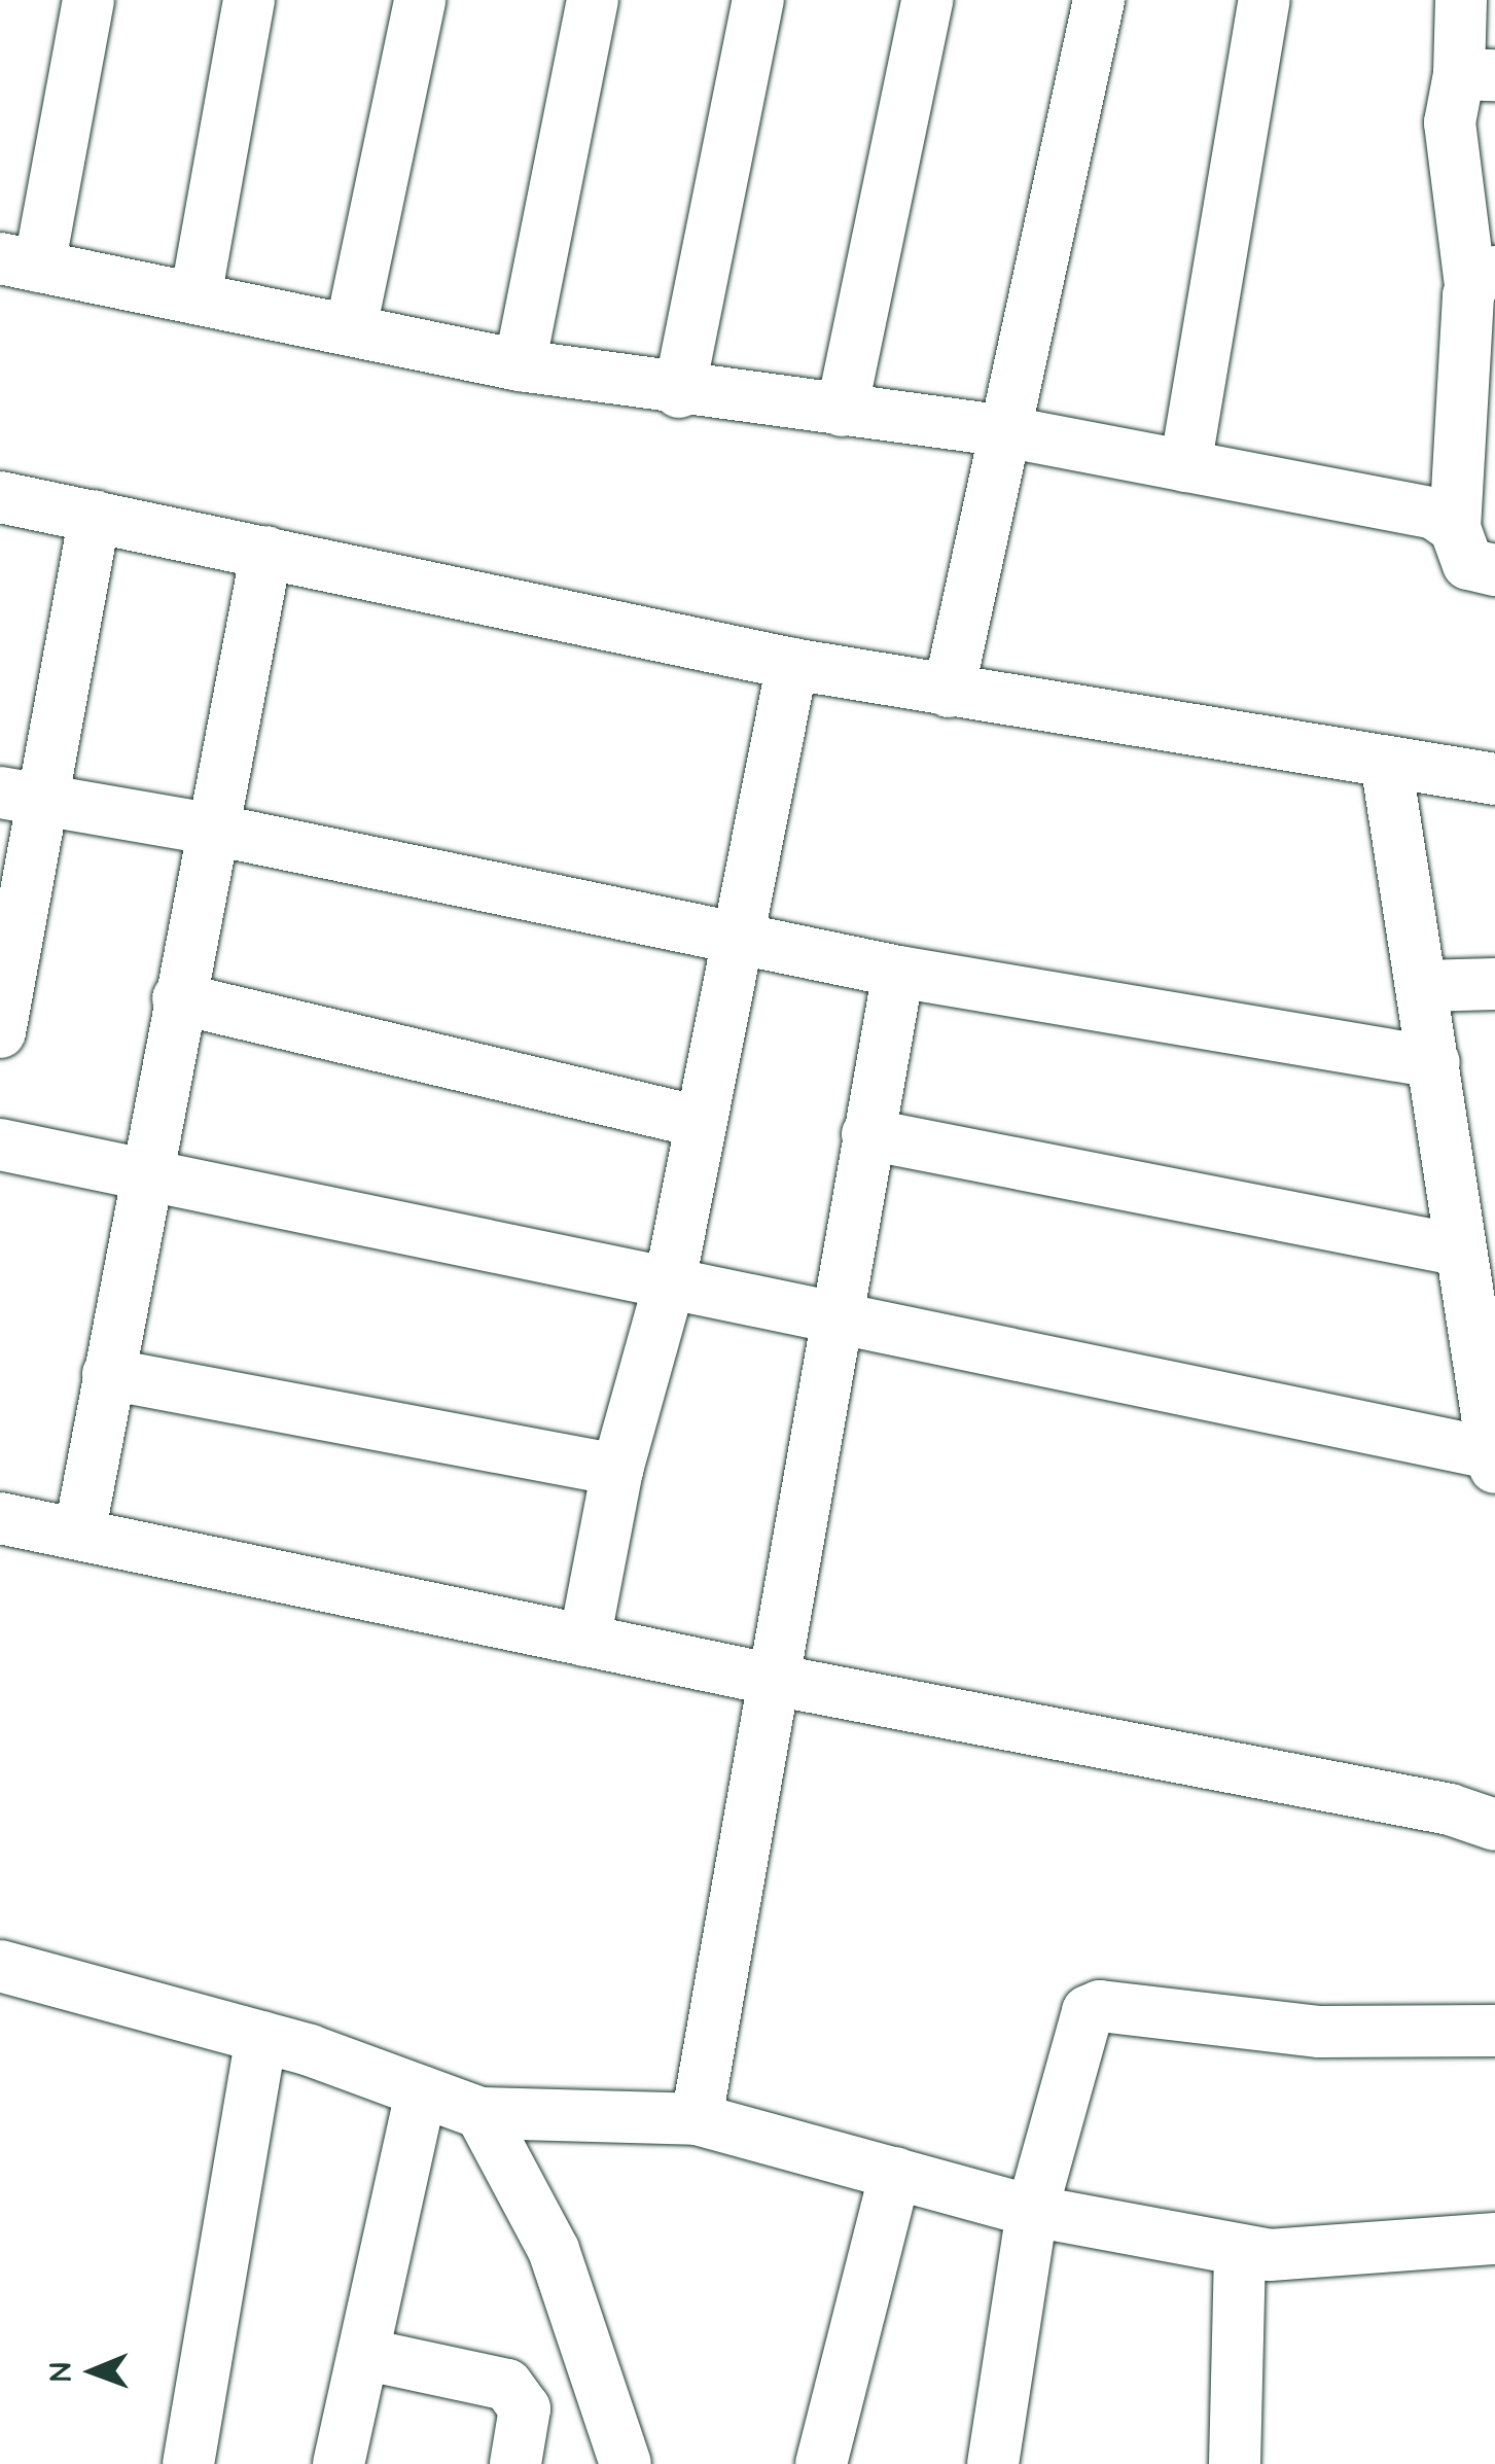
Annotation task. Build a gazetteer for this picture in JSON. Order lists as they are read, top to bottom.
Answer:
{
  "north": "left"
}
